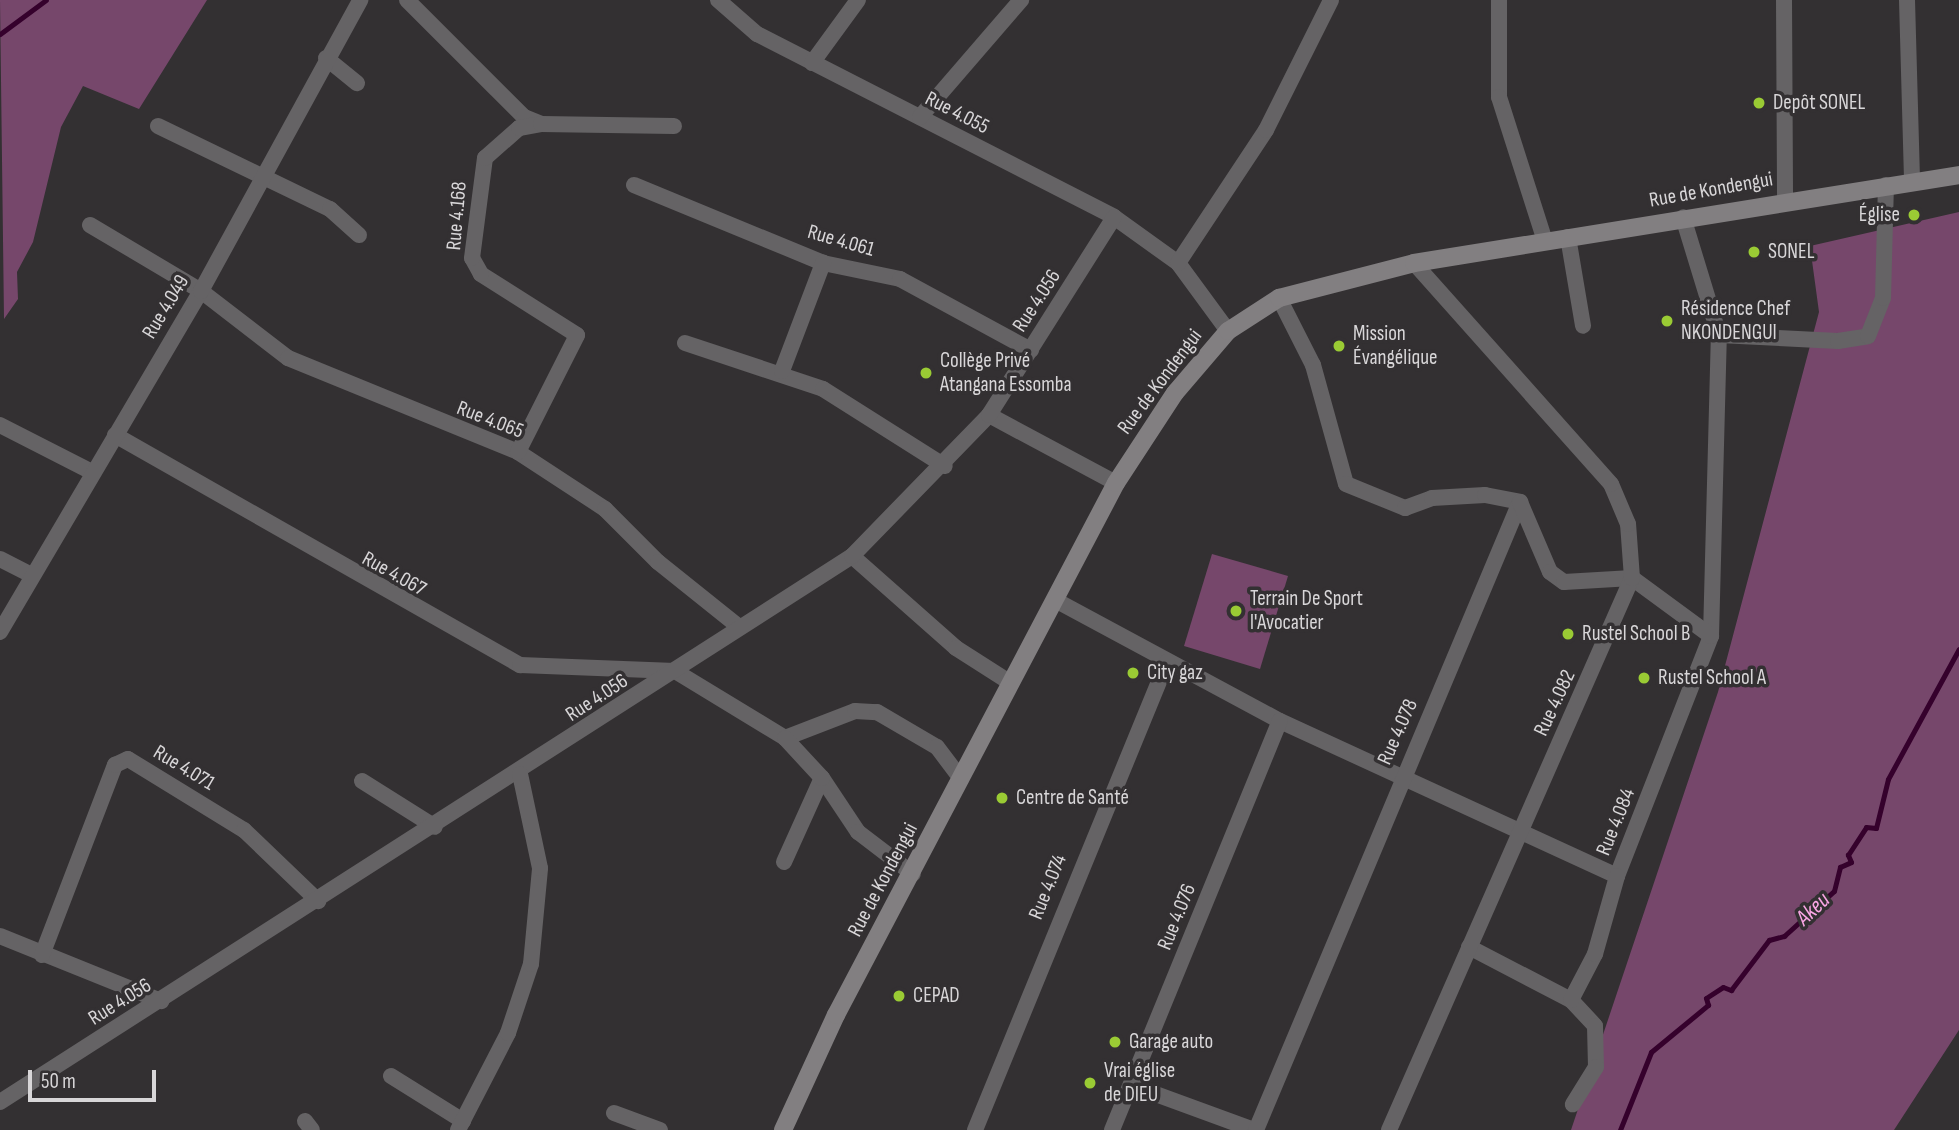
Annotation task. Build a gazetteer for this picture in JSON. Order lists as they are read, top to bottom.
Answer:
{
  "streets": {
    "main road": ["Rue de Kondengui"],
    "street": [
      "Rue 4.055",
      "Rue 4.168",
      "Rue 4.061",
      "Rue 4.056",
      "Rue 4.049",
      "Rue 4.065",
      "Rue 4.067",
      "Rue 4.082",
      "Rue 4.078",
      "Rue 4.071",
      "Rue 4.084",
      "Rue 4.074",
      "Rue 4.076"
    ]
  },
  "crossings": [
    ["Rue 4.055", "Rue de Kondengui"],
    ["Rue 4.055", "Rue 4.056"],
    ["Rue de Kondengui", "Rue 4.082"],
    ["Rue de Kondengui", "Rue 4.084"],
    ["Rue 4.168", "Rue 4.065"],
    ["Rue 4.061", "Rue 4.056"],
    ["Rue 4.056", "Rue 4.065"],
    ["Rue 4.056", "Rue 4.067"],
    ["Rue 4.056", "Rue 4.071"],
    ["Rue 4.049", "Rue 4.065"],
    ["Rue 4.049", "Rue 4.067"],
    ["Rue 4.082", "Rue 4.084"],
    ["Rue 4.078", "Rue 4.084"],
    ["Rue 4.084", "Rue 4.074"],
    ["Rue 4.084", "Rue 4.076"]
  ],
  "water": ["Akeu"],
  "places": [
    "Depôt SONEL",
    "Église",
    "SONEL",
    "Résidence Chef NKONDENGUI",
    "Mission Évangélique",
    "Collège Privé Atangana Essomba",
    "Terrain De Sport l'Avocatier",
    "Rustel School B",
    "City gaz",
    "Rustel School A",
    "Centre de Santé",
    "CEPAD",
    "Garage auto",
    "Vrai église de DIEU"
  ],
  "scale_bar": "50 m"
}
